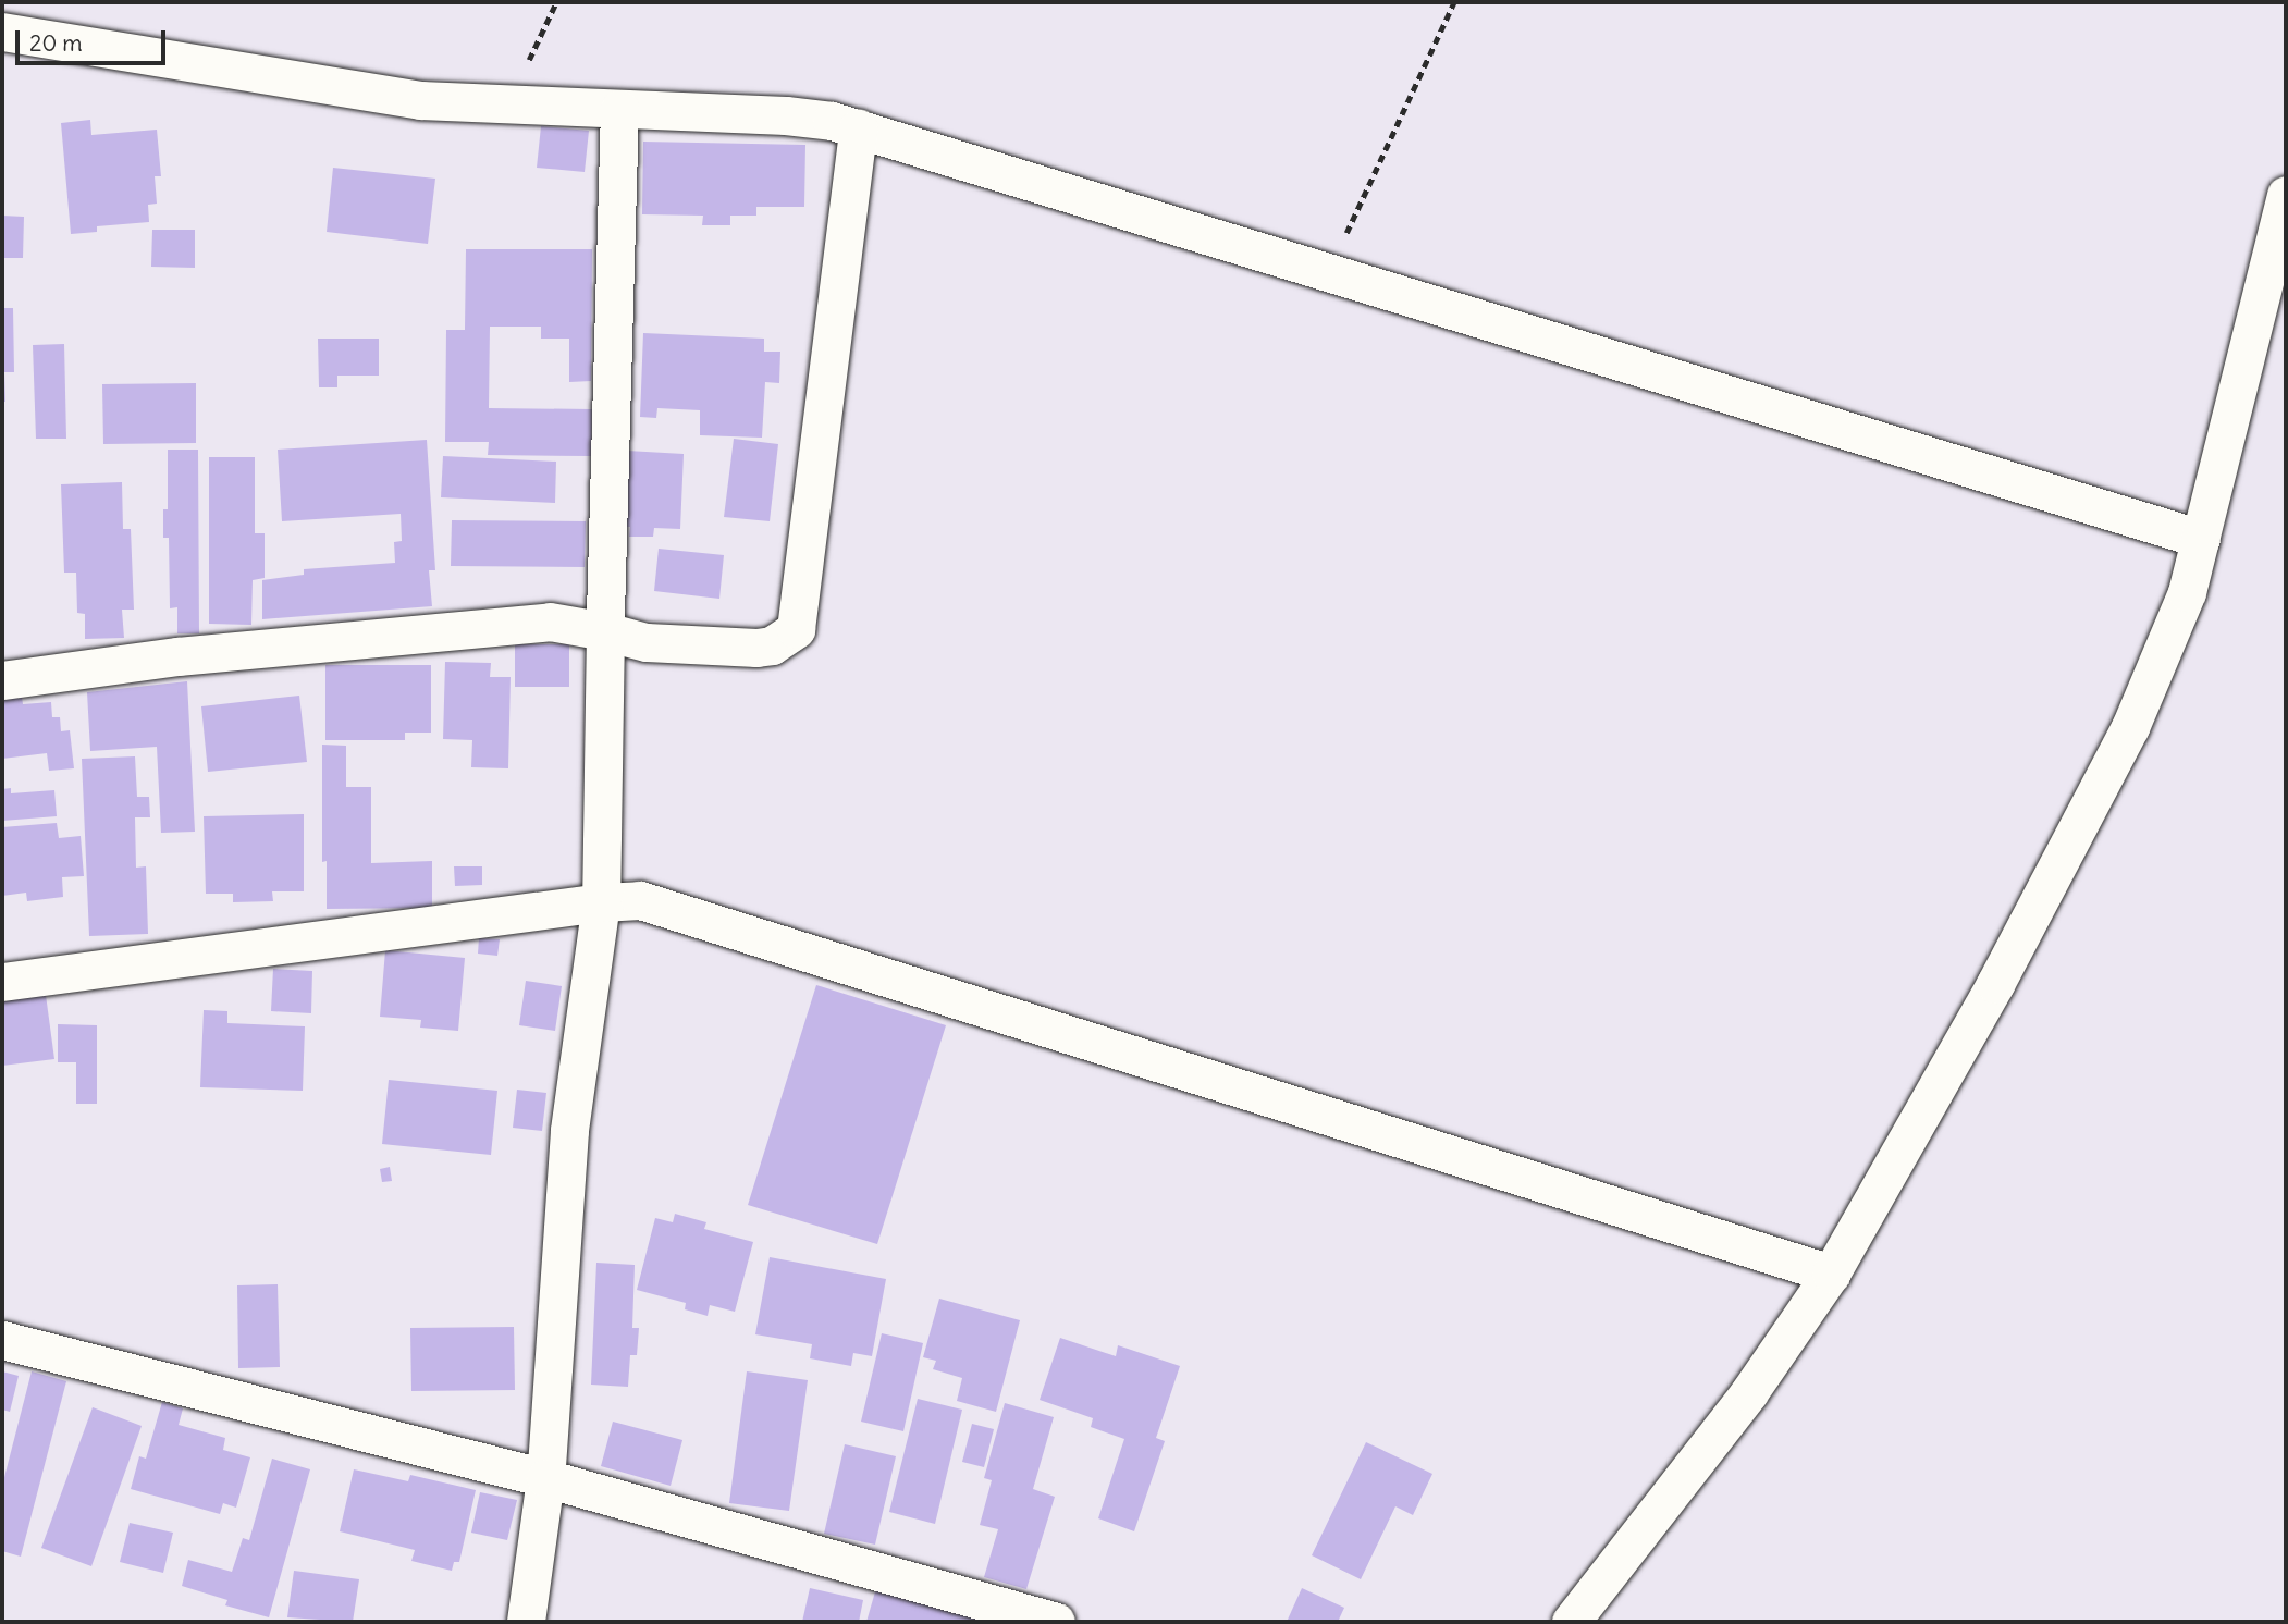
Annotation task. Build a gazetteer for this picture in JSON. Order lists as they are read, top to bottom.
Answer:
{
  "scale_bar": "20 m"
}
